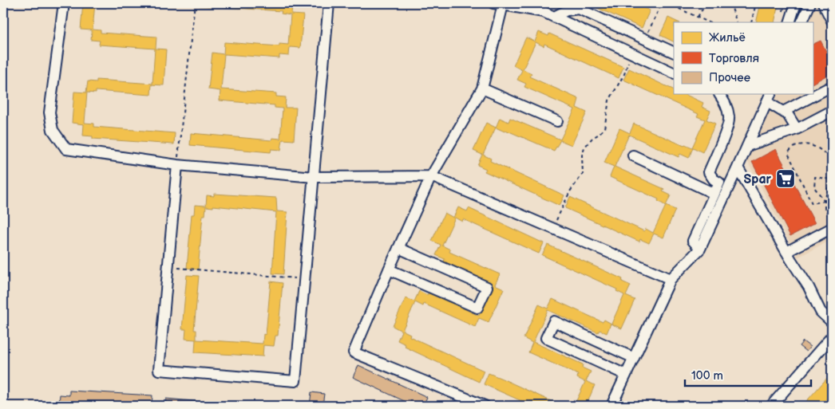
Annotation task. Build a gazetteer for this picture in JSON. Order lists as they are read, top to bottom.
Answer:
{
  "places": {
    "supermarket": ["Spar"]
  },
  "legend": ["Жильё", "Торговля", "Прочее"],
  "scale_bar": "100 m"
}
